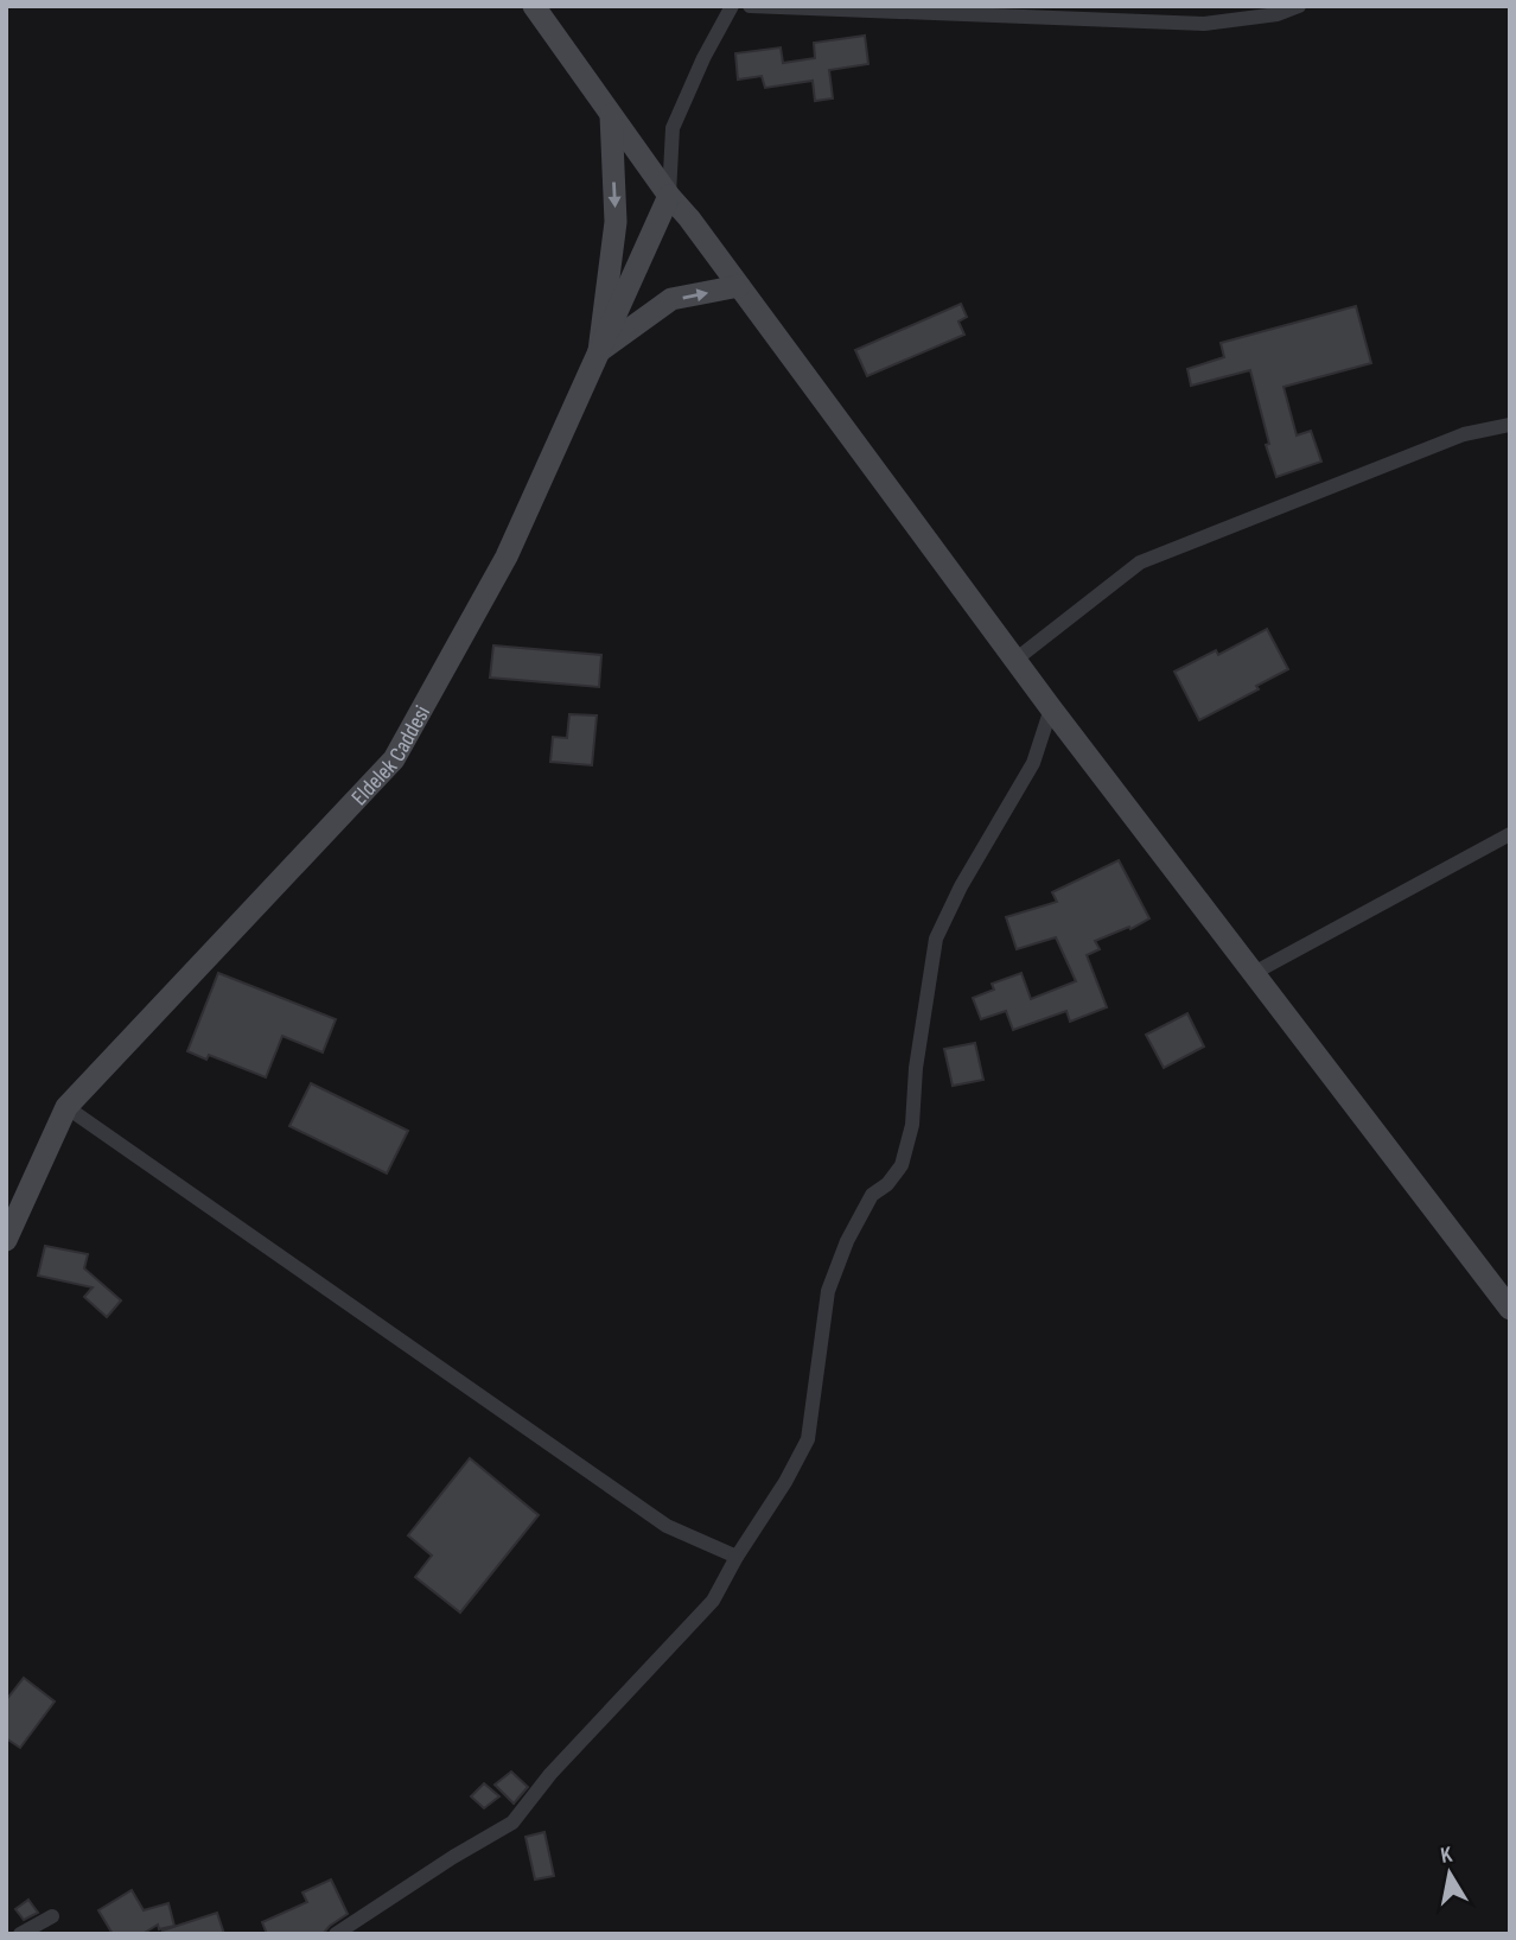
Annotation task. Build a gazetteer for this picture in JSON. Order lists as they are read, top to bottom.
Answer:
{
  "streets": {
    "street": ["Eldelek Caddesi"]
  },
  "north": "top"
}
